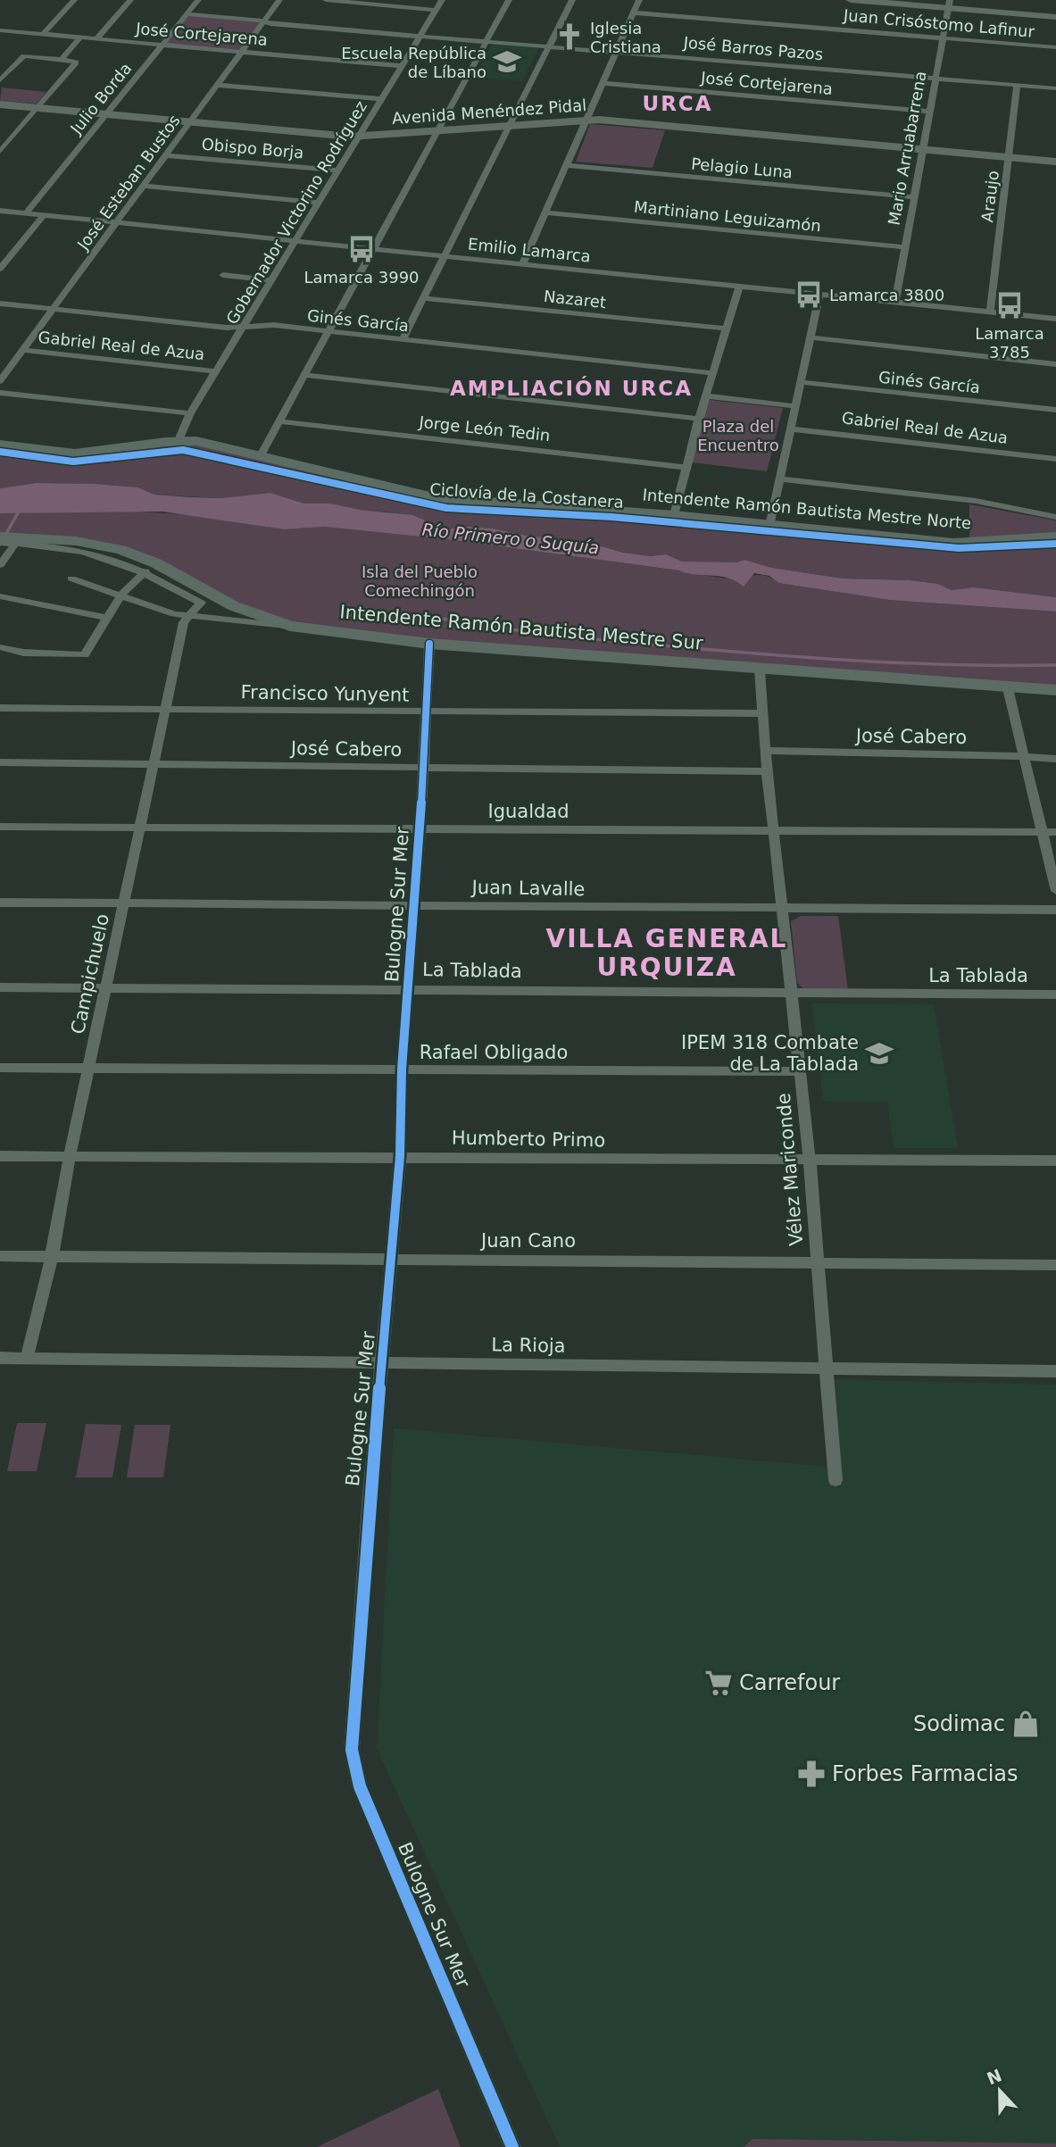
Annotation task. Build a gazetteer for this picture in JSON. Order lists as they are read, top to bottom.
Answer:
{
  "streets": {
    "main road": ["Avenida Menéndez Pidal", "Intendente Ramón Bautista Mestre Norte", "Intendente Ramón Bautista Mestre Sur"],
    "street": [
      "Juan Crisóstomo Lafinur",
      "José Cortejarena",
      "José Barros Pazos",
      "Julio Borda",
      "Obispo Borja",
      "Mario Arruabarrena",
      "Pelagio Luna",
      "José Esteban Bustos",
      "Araujo",
      "Gobernador Victorino Rodríguez",
      "Martiniano Leguizamón",
      "Emilio Lamarca",
      "Nazaret",
      "Ginés García",
      "Gabriel Real de Azua",
      "Jorge León Tedin",
      "Francisco Yunyent",
      "José Cabero",
      "Igualdad",
      "Juan Lavalle",
      "Bulogne Sur Mer",
      "La Tablada",
      "Campichuelo",
      "Rafael Obligado",
      "Humberto Primo",
      "Vélez Mariconde",
      "Juan Cano",
      "La Rioja"
    ],
    "cycle path": ["Ciclovía de la Costanera"]
  },
  "crossings": [
    ["Juan Crisóstomo Lafinur", "Mario Arruabarrena"],
    ["José Cortejarena", "Julio Borda"],
    ["José Cortejarena", "Mario Arruabarrena"],
    ["José Cortejarena", "José Esteban Bustos"],
    ["José Cortejarena", "Gobernador Victorino Rodríguez"],
    ["José Barros Pazos", "Julio Borda"],
    ["José Barros Pazos", "Mario Arruabarrena"],
    ["José Barros Pazos", "José Esteban Bustos"],
    ["José Barros Pazos", "Araujo"],
    ["José Barros Pazos", "Gobernador Victorino Rodríguez"],
    ["Julio Borda", "Avenida Menéndez Pidal"],
    ["Julio Borda", "Emilio Lamarca"],
    ["Avenida Menéndez Pidal", "Mario Arruabarrena"],
    ["Avenida Menéndez Pidal", "José Esteban Bustos"],
    ["Avenida Menéndez Pidal", "Araujo"],
    ["Avenida Menéndez Pidal", "Gobernador Victorino Rodríguez"],
    ["Obispo Borja", "José Esteban Bustos"],
    ["Obispo Borja", "Gobernador Victorino Rodríguez"],
    ["Mario Arruabarrena", "Pelagio Luna"],
    ["Mario Arruabarrena", "Martiniano Leguizamón"],
    ["Mario Arruabarrena", "Emilio Lamarca"],
    ["José Esteban Bustos", "Emilio Lamarca"],
    ["José Esteban Bustos", "Ginés García"],
    ["José Esteban Bustos", "Gabriel Real de Azua"],
    ["Araujo", "Emilio Lamarca"],
    ["Gobernador Victorino Rodríguez", "Emilio Lamarca"],
    ["Gobernador Victorino Rodríguez", "Ginés García"],
    ["Gobernador Victorino Rodríguez", "Gabriel Real de Azua"],
    ["Gobernador Victorino Rodríguez", "Intendente Ramón Bautista Mestre Norte"],
    ["Intendente Ramón Bautista Mestre Sur", "Bulogne Sur Mer"],
    ["Intendente Ramón Bautista Mestre Sur", "Vélez Mariconde"],
    ["Francisco Yunyent", "Bulogne Sur Mer"],
    ["Francisco Yunyent", "Campichuelo"],
    ["Francisco Yunyent", "Vélez Mariconde"],
    ["José Cabero", "Bulogne Sur Mer"],
    ["José Cabero", "Campichuelo"],
    ["José Cabero", "Vélez Mariconde"],
    ["Igualdad", "Bulogne Sur Mer"],
    ["Igualdad", "Campichuelo"],
    ["Igualdad", "Vélez Mariconde"],
    ["Juan Lavalle", "Bulogne Sur Mer"],
    ["Juan Lavalle", "Campichuelo"],
    ["Juan Lavalle", "Vélez Mariconde"],
    ["Bulogne Sur Mer", "La Tablada"],
    ["Bulogne Sur Mer", "Rafael Obligado"],
    ["Bulogne Sur Mer", "Humberto Primo"],
    ["Bulogne Sur Mer", "Juan Cano"],
    ["Bulogne Sur Mer", "La Rioja"],
    ["La Tablada", "Campichuelo"],
    ["La Tablada", "Vélez Mariconde"],
    ["Campichuelo", "Rafael Obligado"],
    ["Campichuelo", "Humberto Primo"],
    ["Campichuelo", "Juan Cano"],
    ["Campichuelo", "La Rioja"],
    ["Rafael Obligado", "Vélez Mariconde"],
    ["Humberto Primo", "Vélez Mariconde"],
    ["Vélez Mariconde", "Juan Cano"],
    ["Vélez Mariconde", "La Rioja"]
  ],
  "districts": ["URCA", "AMPLIACIÓN URCA", "VILLA GENERAL URQUIZA"],
  "water": ["Río Primero o Suquía"],
  "parks": ["Plaza del Encuentro", "Isla del Pueblo Comechingón"],
  "places": {
    "church": ["Iglesia Cristiana"],
    "school or university": ["Escuela República de Líbano", "IPEM 318 Combate de La Tablada"],
    "bus stop": ["Lamarca 3990", "Lamarca 3800", "Lamarca 3785"],
    "supermarket": ["Carrefour"],
    "shop": ["Sodimac"],
    "pharmacy": ["Forbes Farmacias"]
  },
  "north": "top"
}
